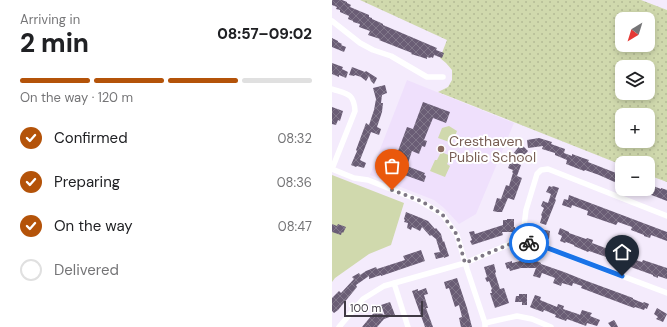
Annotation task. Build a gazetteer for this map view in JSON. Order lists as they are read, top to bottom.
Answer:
{
  "places": ["Cresthaven Public School"],
  "scale_bar": "100 m",
  "north": "bottom left",
  "page": {
    "heading": ["2 min", "Arriving in", "08:57–09:02"],
    "map_buttons": ["+", "−"],
    "bar": "On the way · 120 m",
    "list": [
      ["Confirmed", "08:32"],
      ["Preparing", "08:36"],
      ["On the way", "08:47"],
      "Delivered"
    ],
    "scale": "100 m"
  }
}
